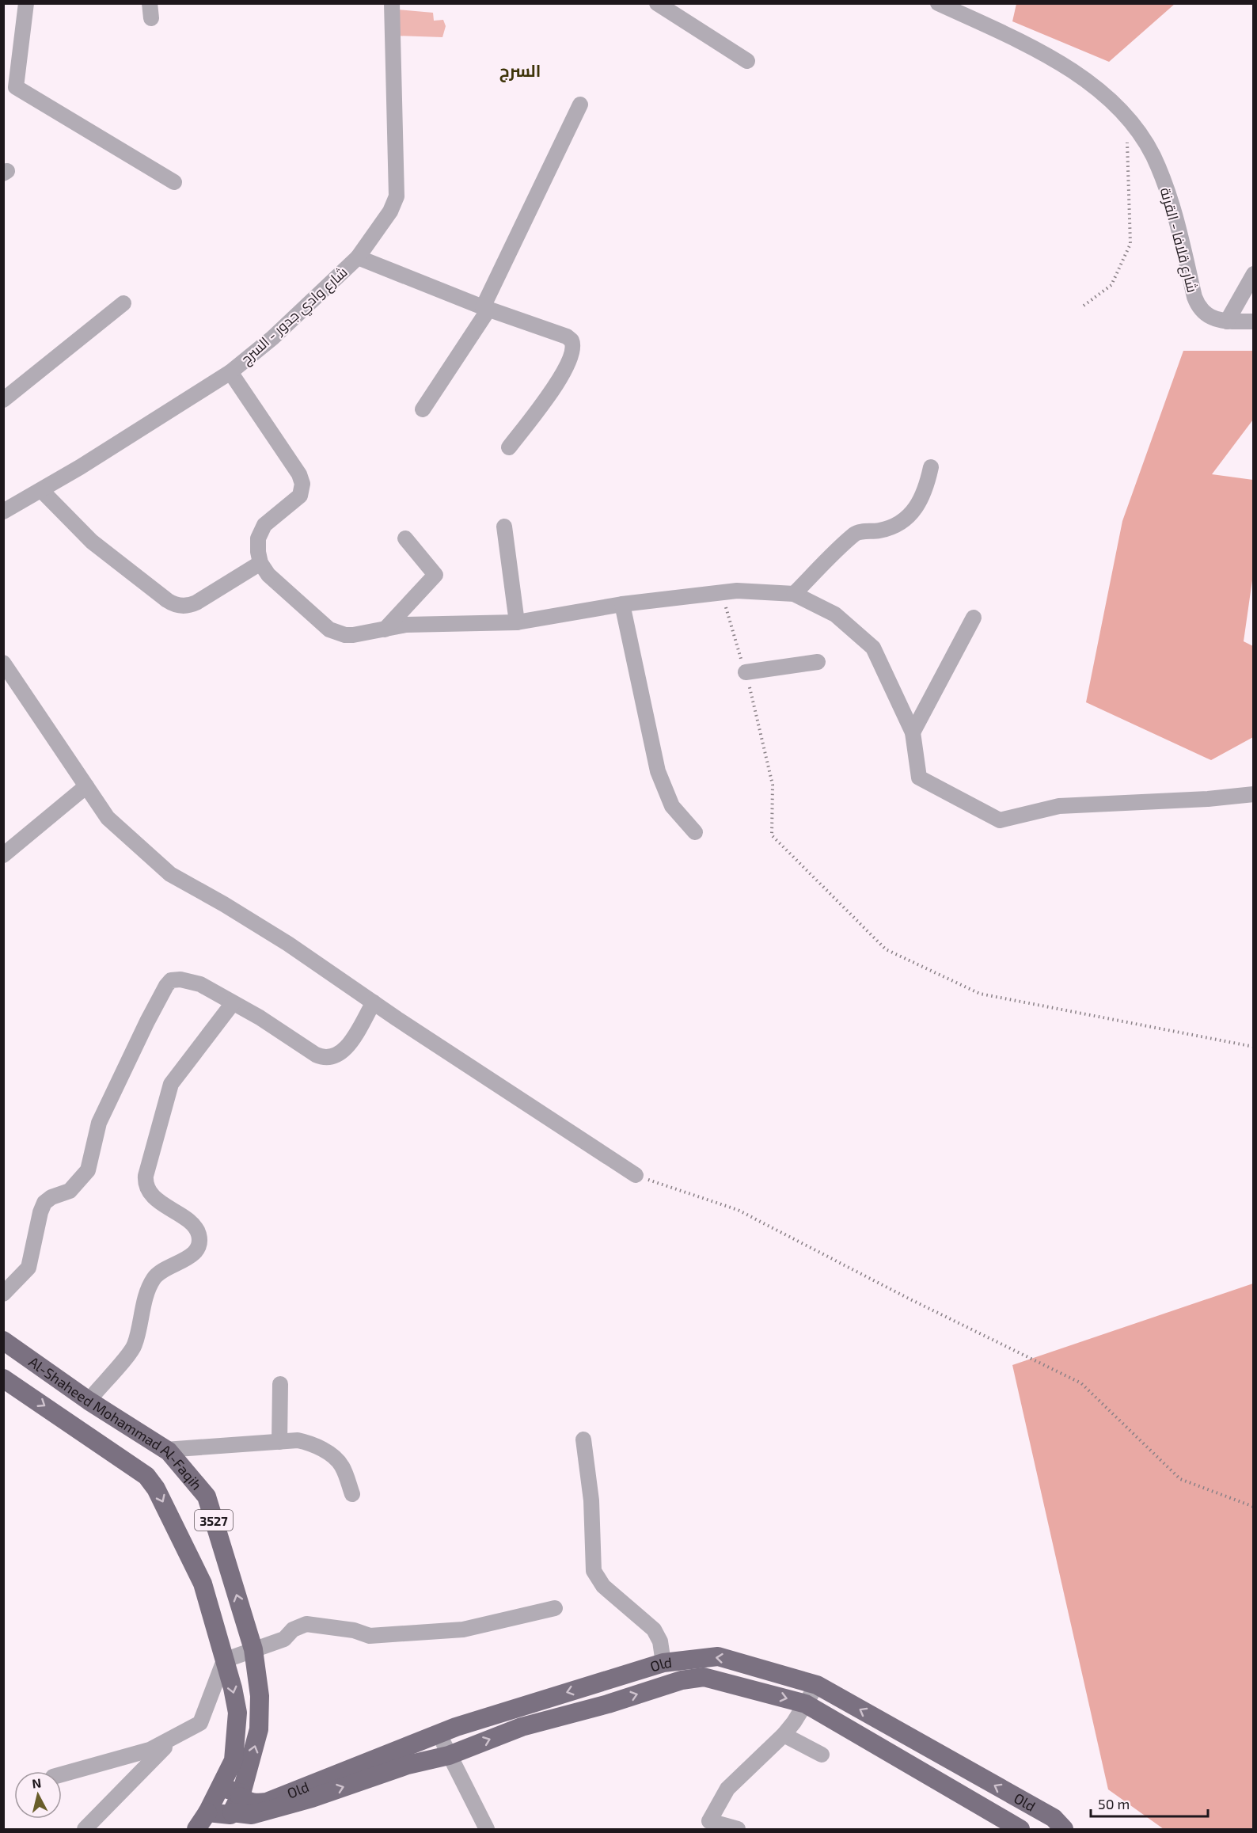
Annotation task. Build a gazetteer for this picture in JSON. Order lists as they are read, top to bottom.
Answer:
{
  "streets": {
    "main road": ["Al-Shaheed Mohammad Al-Faqih", "3527", "Old"],
    "street": ["شارع قلافا - القرنة", "شارع وادي جدور - السرج"]
  },
  "crossings": [
    ["Al-Shaheed Mohammad Al-Faqih", "Old"]
  ],
  "districts": ["السرج"],
  "scale_bar": "50 m",
  "north": "top"
}
